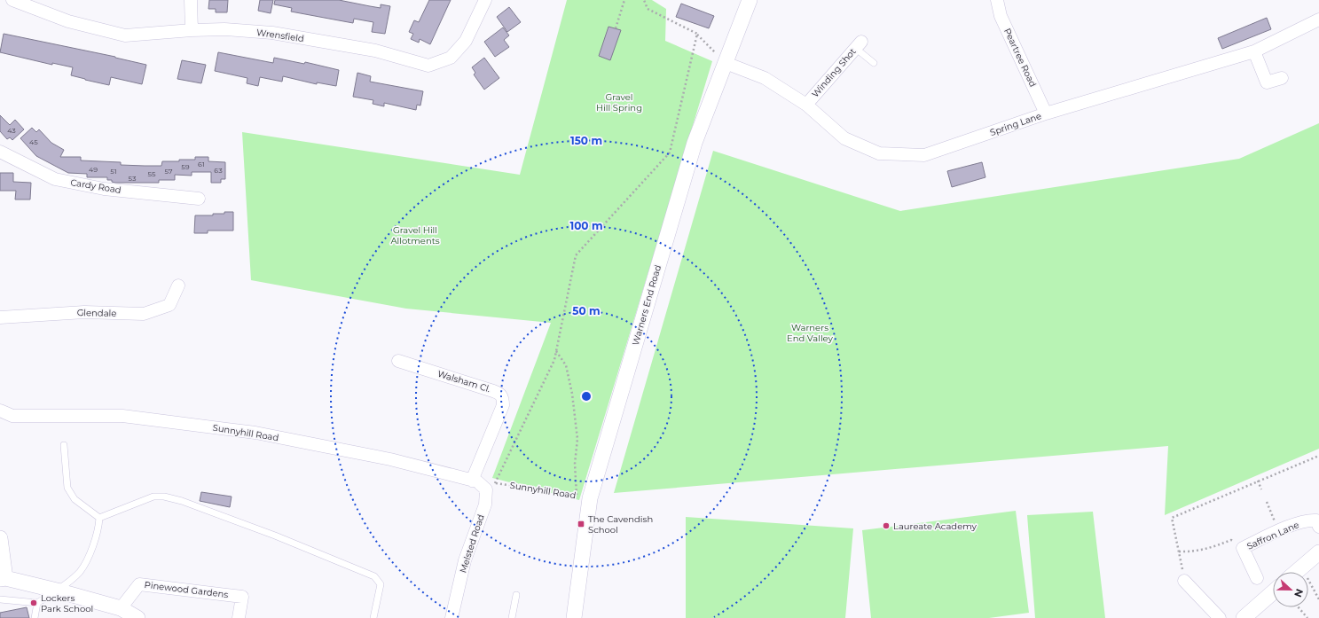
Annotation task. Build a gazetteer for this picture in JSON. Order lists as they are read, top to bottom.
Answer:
{
  "streets": {
    "street": [
      "Wrensfield",
      "Peartree Road",
      "Winding Shot",
      "Spring Lane",
      "Cardy Road",
      "Warners End Road",
      "Glendale",
      "Walsham Cl.",
      "Sunnyhill Road",
      "Saffron Lane",
      "Melsted Road",
      "Pinewood Gardens"
    ]
  },
  "crossings": [
    ["Peartree Road", "Spring Lane"],
    ["Winding Shot", "Spring Lane"],
    ["Spring Lane", "Warners End Road"],
    ["Warners End Road", "Sunnyhill Road"],
    ["Walsham Cl.", "Sunnyhill Road"],
    ["Sunnyhill Road", "Melsted Road"]
  ],
  "parks": ["Gravel Hill Spring", "Gravel Hill Allotments", "Warners End Valley"],
  "places": {
    "transit": ["The Cavendish School"],
    "other": ["Laureate Academy", "Lockers Park School"]
  },
  "house_numbers": [
    "43",
    "45",
    "61",
    "59",
    "49",
    "63",
    "51",
    "57",
    "55",
    "53"
  ],
  "north": "right",
  "rings": ["150 m", "100 m", "50 m"]
}
